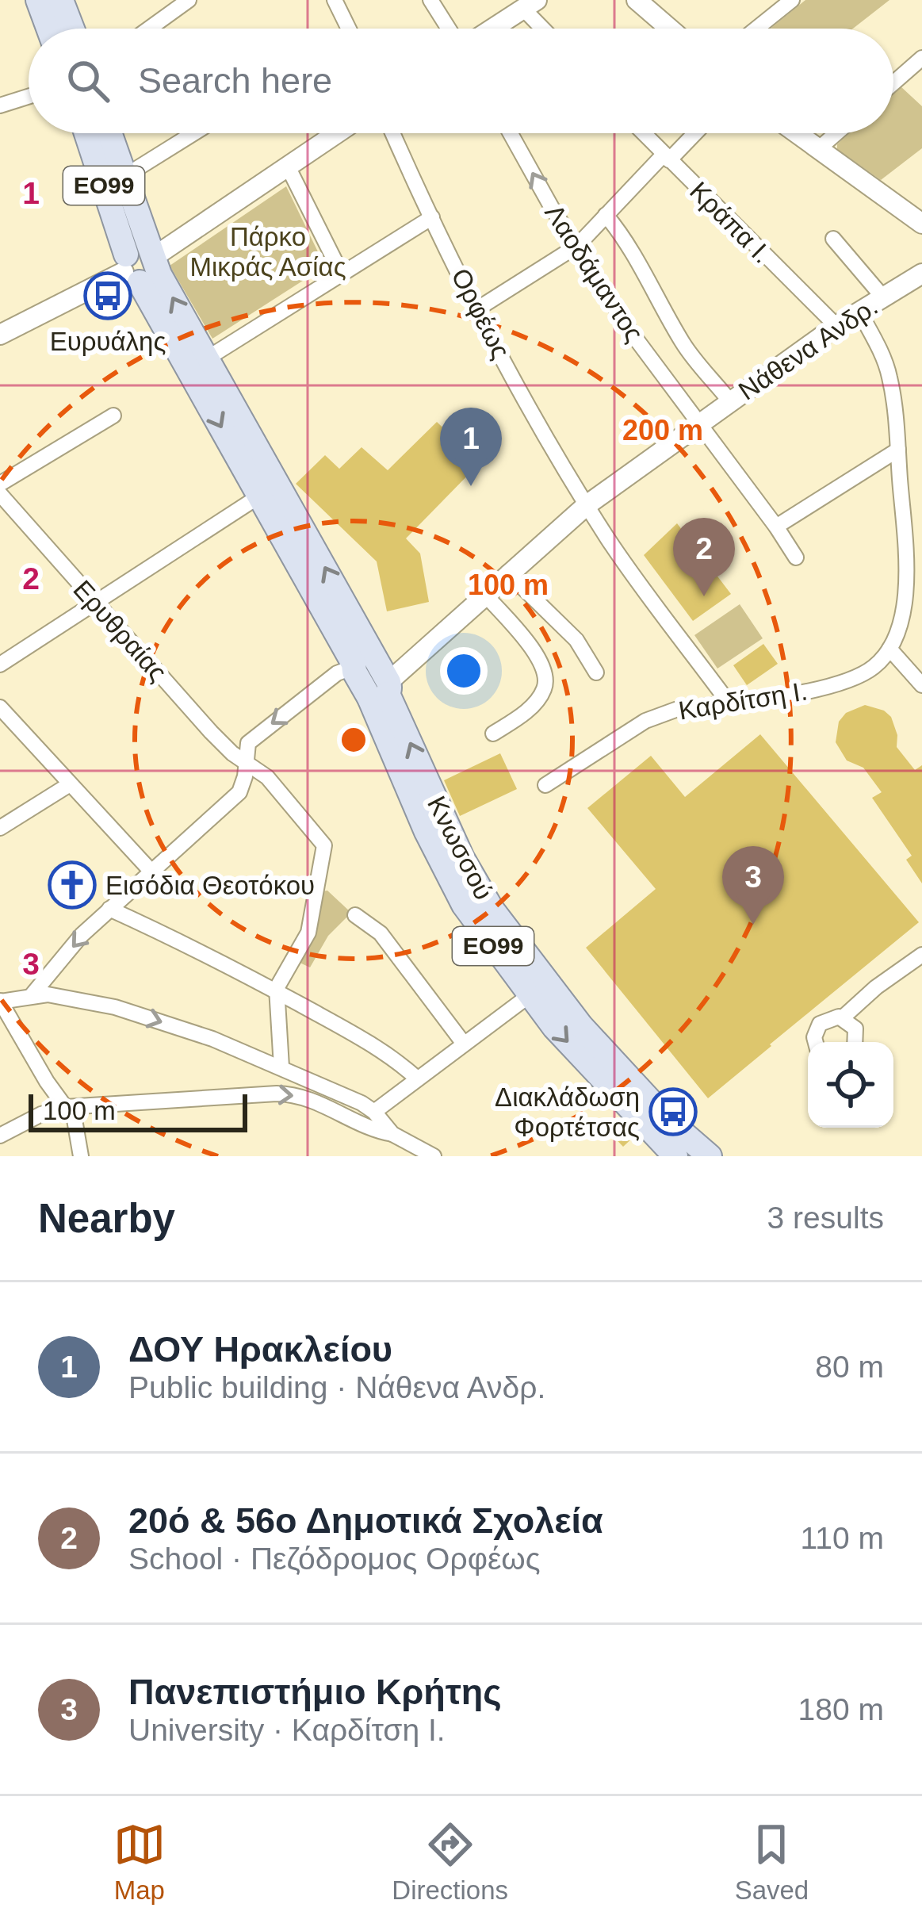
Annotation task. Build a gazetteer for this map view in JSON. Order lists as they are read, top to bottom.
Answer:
{
  "streets": {
    "main road": ["ΕΟ99", "Κνωσσού"],
    "street": [
      "Κράπα Ι.",
      "Λαοδάμαντος",
      "Ορφέως",
      "Νάθενα Ανδρ.",
      "Ερυθραίας",
      "Καρδίτση Ι."
    ]
  },
  "crossings": [
    ["ΕΟ99", "Νάθενα Ανδρ."],
    ["ΕΟ99", "Κνωσσού"],
    ["Κράπα Ι.", "Νάθενα Ανδρ."],
    ["Λαοδάμαντος", "Νάθενα Ανδρ."],
    ["Ορφέως", "Νάθενα Ανδρ."],
    ["Ορφέως", "Καρδίτση Ι."],
    ["Νάθενα Ανδρ.", "Κνωσσού"]
  ],
  "parks": ["Πάρκο Μικράς Ασίας"],
  "places": {
    "bus stop": ["Ευρυάλης", "Διακλάδωση Φορτέτσας"],
    "church": ["Εισόδια Θεοτόκου"]
  },
  "scale_bar": "100 m",
  "page": {
    "search": "Search here",
    "pins": ["1", "2", "3"],
    "scale": "100 m",
    "heading": ["Nearby", "3 results"],
    "list": [
      {
        "mark": "1",
        "name": "ΔΟΥ Ηρακλείου",
        "note": "Public building · Νάθενα Ανδρ.",
        "value": "80 m"
      },
      {
        "mark": "2",
        "name": "20ό & 56ο Δημοτικά Σχολεία",
        "note": "School · Πεζόδρομος Ορφέως",
        "value": "110 m"
      },
      {
        "mark": "3",
        "name": "Πανεπιστήμιο Κρήτης",
        "note": "University · Καρδίτση Ι.",
        "value": "180 m"
      }
    ],
    "nav": ["Map", "Directions", "Saved"]
  },
  "grid": {
    "rows": ["1", "2", "3"]
  },
  "rings": ["200 m", "100 m"]
}
